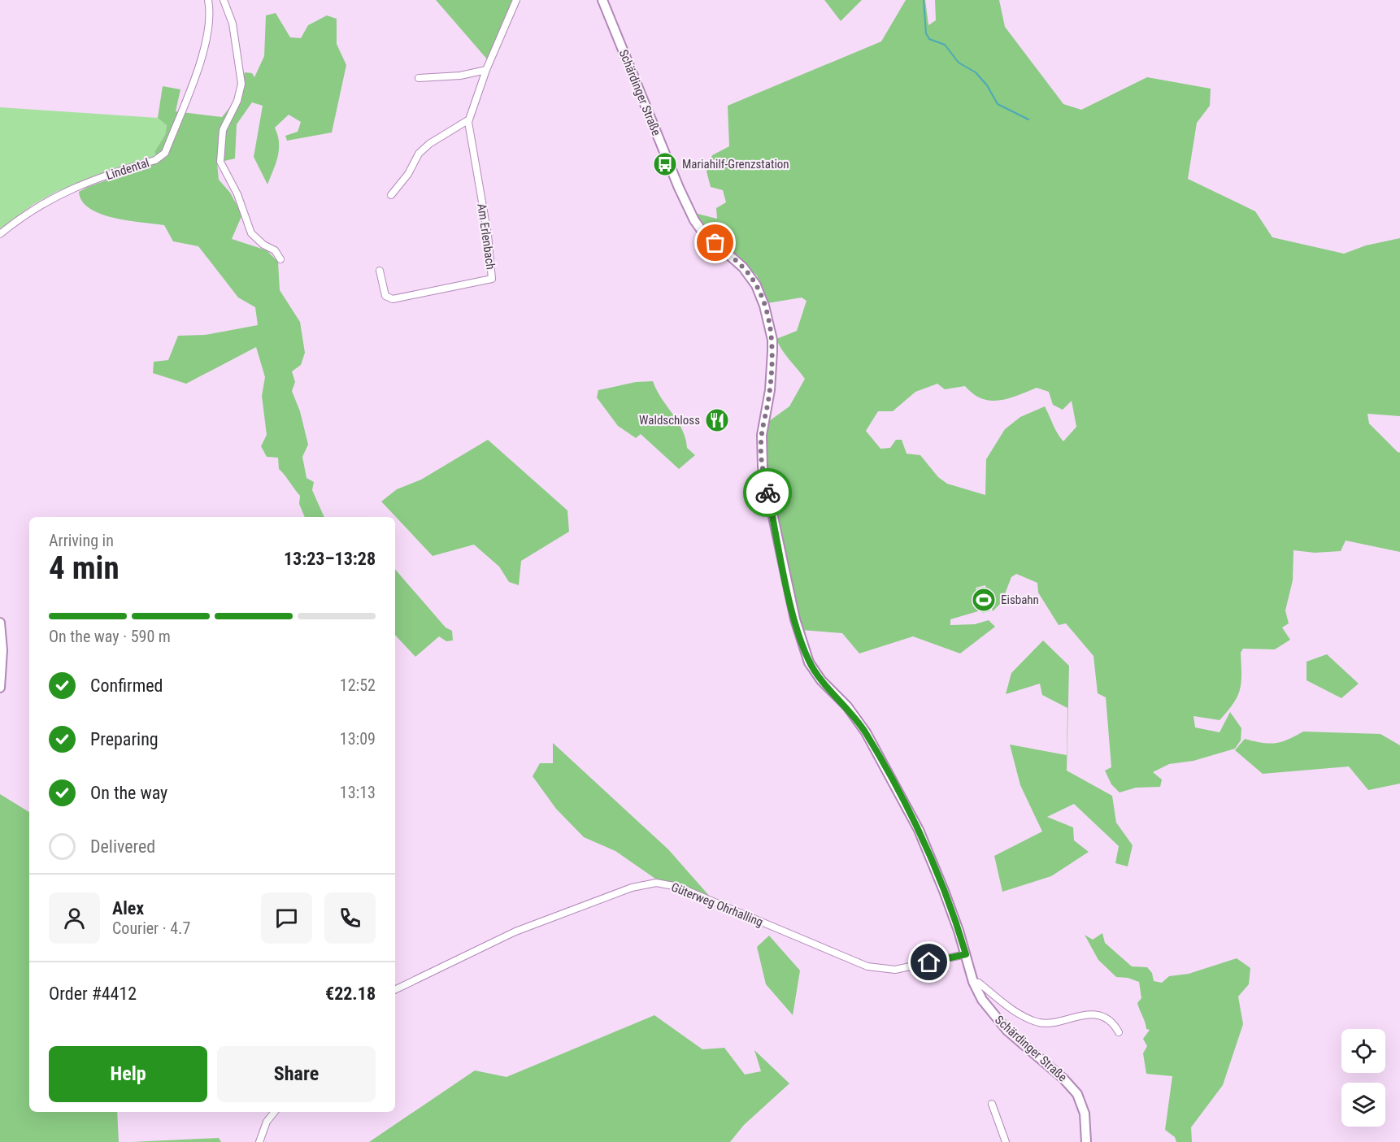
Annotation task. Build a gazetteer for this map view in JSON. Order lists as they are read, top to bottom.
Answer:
{
  "streets": {
    "main road": ["Schärdinger Straße"],
    "street": ["Lindental", "Am Erlenbach", "Güterweg Ohrhalling"]
  },
  "crossings": [
    ["Schärdinger Straße", "Güterweg Ohrhalling"]
  ],
  "places": {
    "bus stop": ["Mariahilf-Grenzstation"],
    "restaurant": ["Waldschloss"],
    "sports": ["Eisbahn"]
  },
  "page": {
    "heading": ["4 min", "Arriving in", "13:23–13:28"],
    "panel": [
      "Alex",
      "Courier · 4.7",
      "Order #4412",
      "€22.18"
    ],
    "bar": "On the way · 590 m",
    "list": [
      ["Confirmed", "12:52"],
      ["Preparing", "13:09"],
      ["On the way", "13:13"],
      "Delivered"
    ],
    "buttons": ["Help", "Share"]
  }
}
